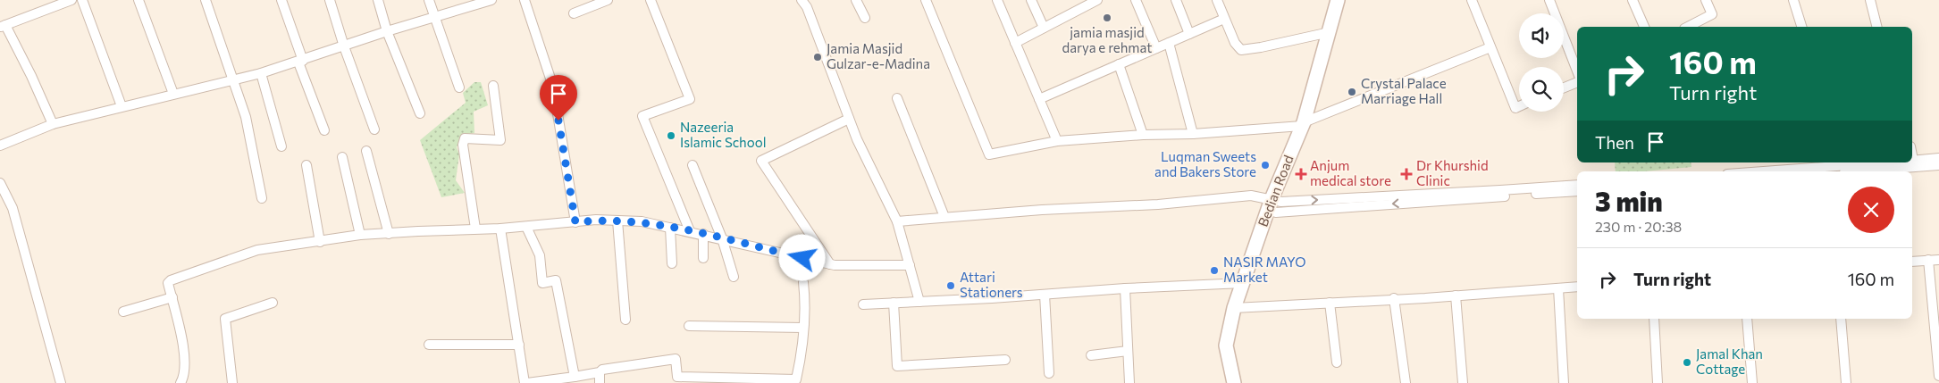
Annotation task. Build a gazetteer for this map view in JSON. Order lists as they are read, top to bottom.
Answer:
{
  "streets": {
    "main road": ["Bedian Road"]
  },
  "places": {
    "other": [
      "jamia masjid darya e rehmat",
      "Jamia Masjid Gulzar-e-Madina",
      "Crystal Palace Marriage Hall",
      "Nazeeria Islamic School",
      "Luqman Sweets and Bakers Store",
      "NASIR MAYO Market",
      "Attari Stationers",
      "Jamal Khan Cottage"
    ],
    "health": ["Anjum medical store", "Dr Khurshid Clinic"]
  },
  "page": {
    "turn": ["160 m", "Turn right"],
    "then": "Then",
    "heading": ["3 min", "230 m · 20:38"],
    "list": [
      {
        "name": "Turn right",
        "value": "160 m"
      }
    ]
  }
}
